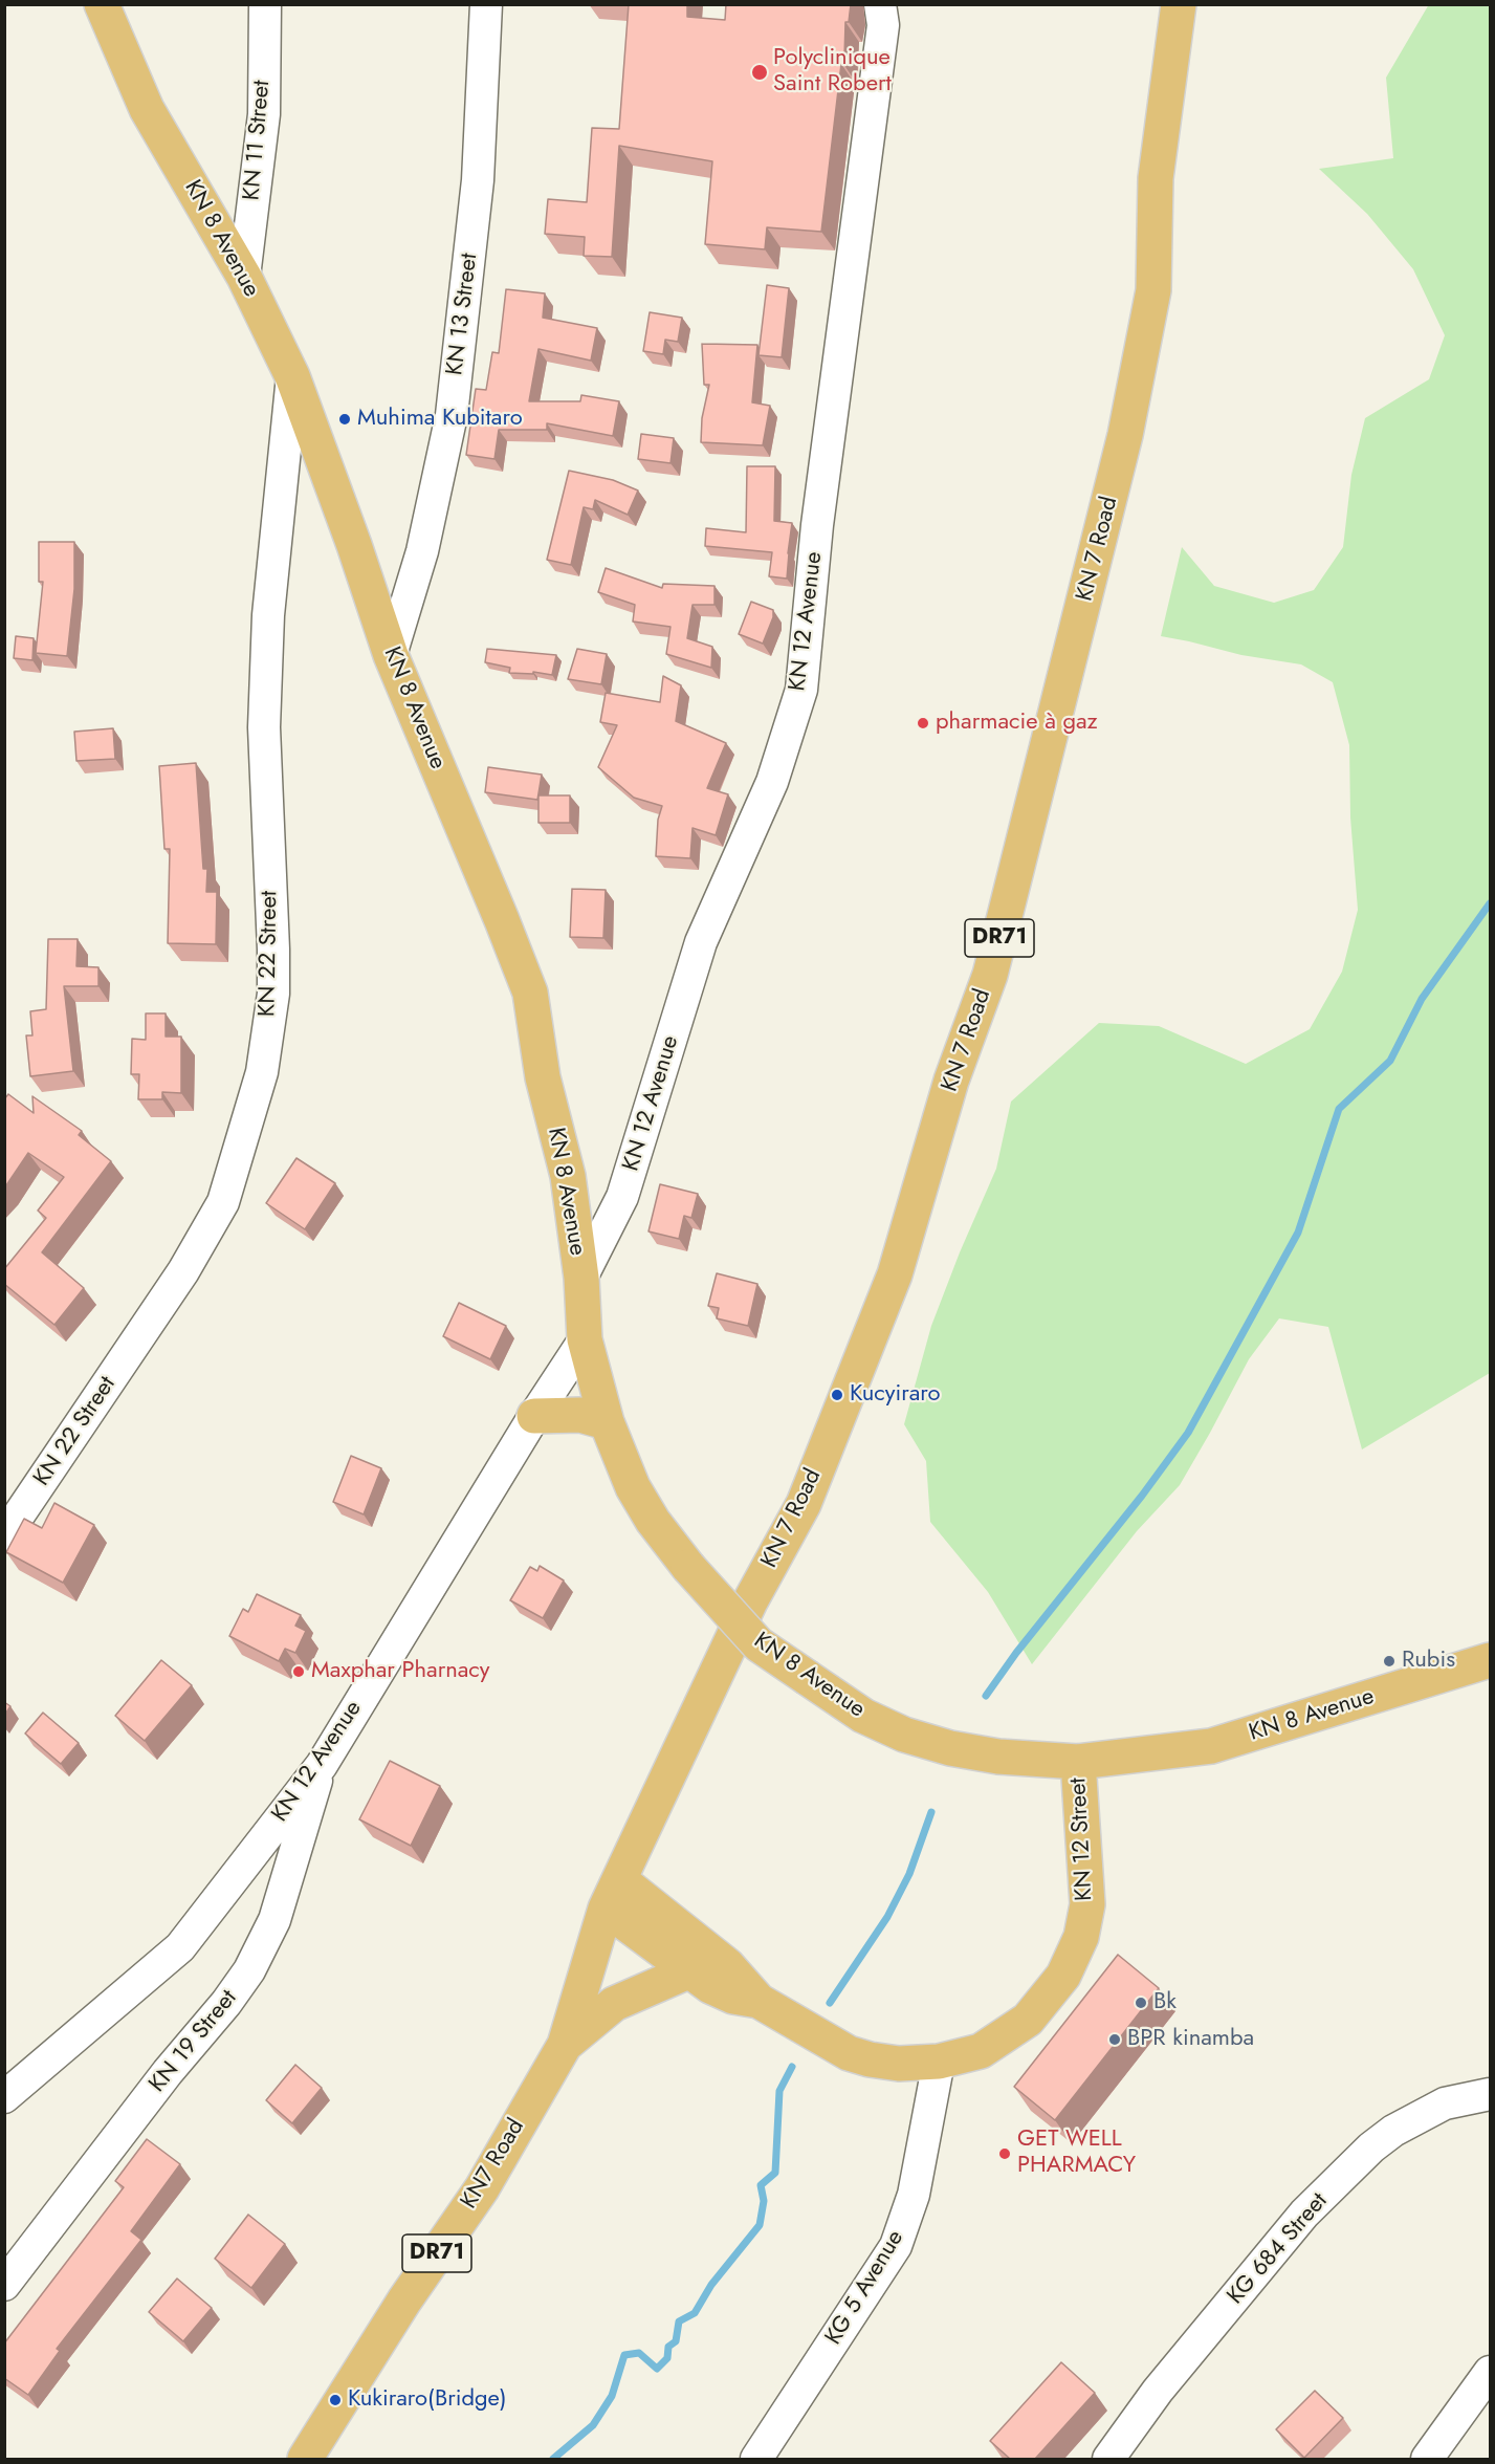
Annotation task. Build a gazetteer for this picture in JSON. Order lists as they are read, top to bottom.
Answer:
{
  "streets": {
    "main road": [
      "KN 8 Avenue",
      "KN 7 Road",
      "DR71",
      "KN 12 Street",
      "KN7 Road"
    ],
    "street": [
      "KN 11 Street",
      "KN 13 Street",
      "KN 12 Avenue",
      "KN 22 Street",
      "KN 19 Street",
      "KG 684 Street",
      "KG 5 Avenue"
    ]
  },
  "crossings": [
    ["KN 11 Street", "KN 8 Avenue"],
    ["KN 8 Avenue", "KN 13 Street"],
    ["KN 8 Avenue", "KN 12 Avenue"],
    ["KN 8 Avenue", "KN 22 Street"],
    ["KN 8 Avenue", "KN 12 Street"],
    ["KN 7 Road", "KN 12 Street"],
    ["KN 7 Road", "KN7 Road"],
    ["KN 12 Avenue", "KN 19 Street"],
    ["KN 12 Street", "KN7 Road"],
    ["KN 12 Street", "KG 5 Avenue"]
  ],
  "places": [
    "Polyclinique Saint Robert",
    "Muhima Kubitaro",
    "pharmacie à gaz",
    "Kucyiraro",
    "Rubis",
    "Maxphar Pharnacy",
    "Bk",
    "BPR kinamba",
    "GET WELL PHARMACY",
    "Kukiraro(Bridge)"
  ]
}
